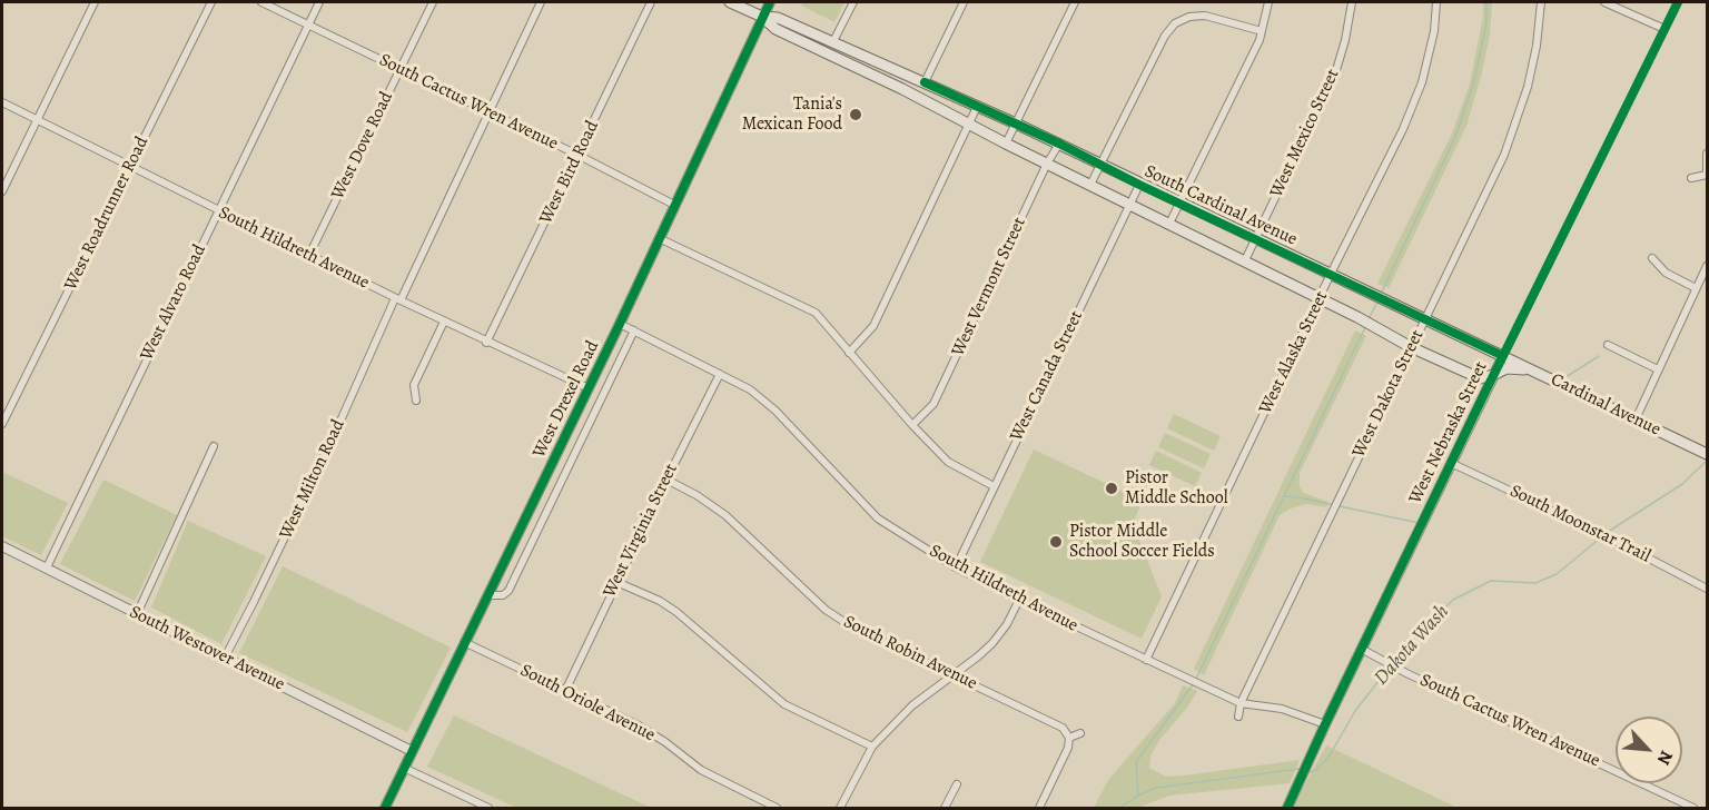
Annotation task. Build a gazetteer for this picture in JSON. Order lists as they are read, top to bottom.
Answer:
{
  "streets": {
    "main road": ["South Cardinal Avenue", "Cardinal Avenue"],
    "street": [
      "South Cactus Wren Avenue",
      "West Mexico Street",
      "West Dove Road",
      "West Bird Road",
      "West Roadrunner Road",
      "South Hildreth Avenue",
      "West Vermont Street",
      "West Alvaro Road",
      "West Alaska Street",
      "West Canada Street",
      "West Dakota Street",
      "West Drexel Road",
      "West Nebraska Street",
      "West Milton Road",
      "South Moonstar Trail",
      "West Virginia Street",
      "South Westover Avenue",
      "South Robin Avenue",
      "South Oriole Avenue"
    ]
  },
  "crossings": [
    ["South Cactus Wren Avenue", "West Dove Road"],
    ["South Cactus Wren Avenue", "West Bird Road"],
    ["South Cactus Wren Avenue", "West Alvaro Road"],
    ["South Cactus Wren Avenue", "West Drexel Road"],
    ["South Cactus Wren Avenue", "West Nebraska Street"],
    ["South Cactus Wren Avenue", "West Milton Road"],
    ["West Mexico Street", "South Cardinal Avenue"],
    ["West Dove Road", "South Hildreth Avenue"],
    ["West Bird Road", "South Hildreth Avenue"],
    ["South Cardinal Avenue", "West Vermont Street"],
    ["South Cardinal Avenue", "West Alaska Street"],
    ["South Cardinal Avenue", "West Canada Street"],
    ["South Cardinal Avenue", "West Dakota Street"],
    ["South Cardinal Avenue", "West Drexel Road"],
    ["South Cardinal Avenue", "Cardinal Avenue"],
    ["South Cardinal Avenue", "West Nebraska Street"],
    ["West Roadrunner Road", "South Hildreth Avenue"],
    ["South Hildreth Avenue", "West Alvaro Road"],
    ["South Hildreth Avenue", "West Alaska Street"],
    ["South Hildreth Avenue", "West Canada Street"],
    ["South Hildreth Avenue", "West Dakota Street"],
    ["South Hildreth Avenue", "West Drexel Road"],
    ["South Hildreth Avenue", "West Nebraska Street"],
    ["South Hildreth Avenue", "West Milton Road"],
    ["South Hildreth Avenue", "West Virginia Street"],
    ["West Alvaro Road", "South Westover Avenue"],
    ["West Drexel Road", "South Westover Avenue"],
    ["West Drexel Road", "South Oriole Avenue"],
    ["Cardinal Avenue", "West Nebraska Street"],
    ["West Nebraska Street", "South Moonstar Trail"],
    ["West Milton Road", "South Westover Avenue"],
    ["West Virginia Street", "South Robin Avenue"],
    ["West Virginia Street", "South Oriole Avenue"]
  ],
  "water": ["Dakota Wash"],
  "places": ["Tania's Mexican Food", "Pistor Middle School", "Pistor Middle School Soccer Fields"],
  "north": "bottom right"
}
